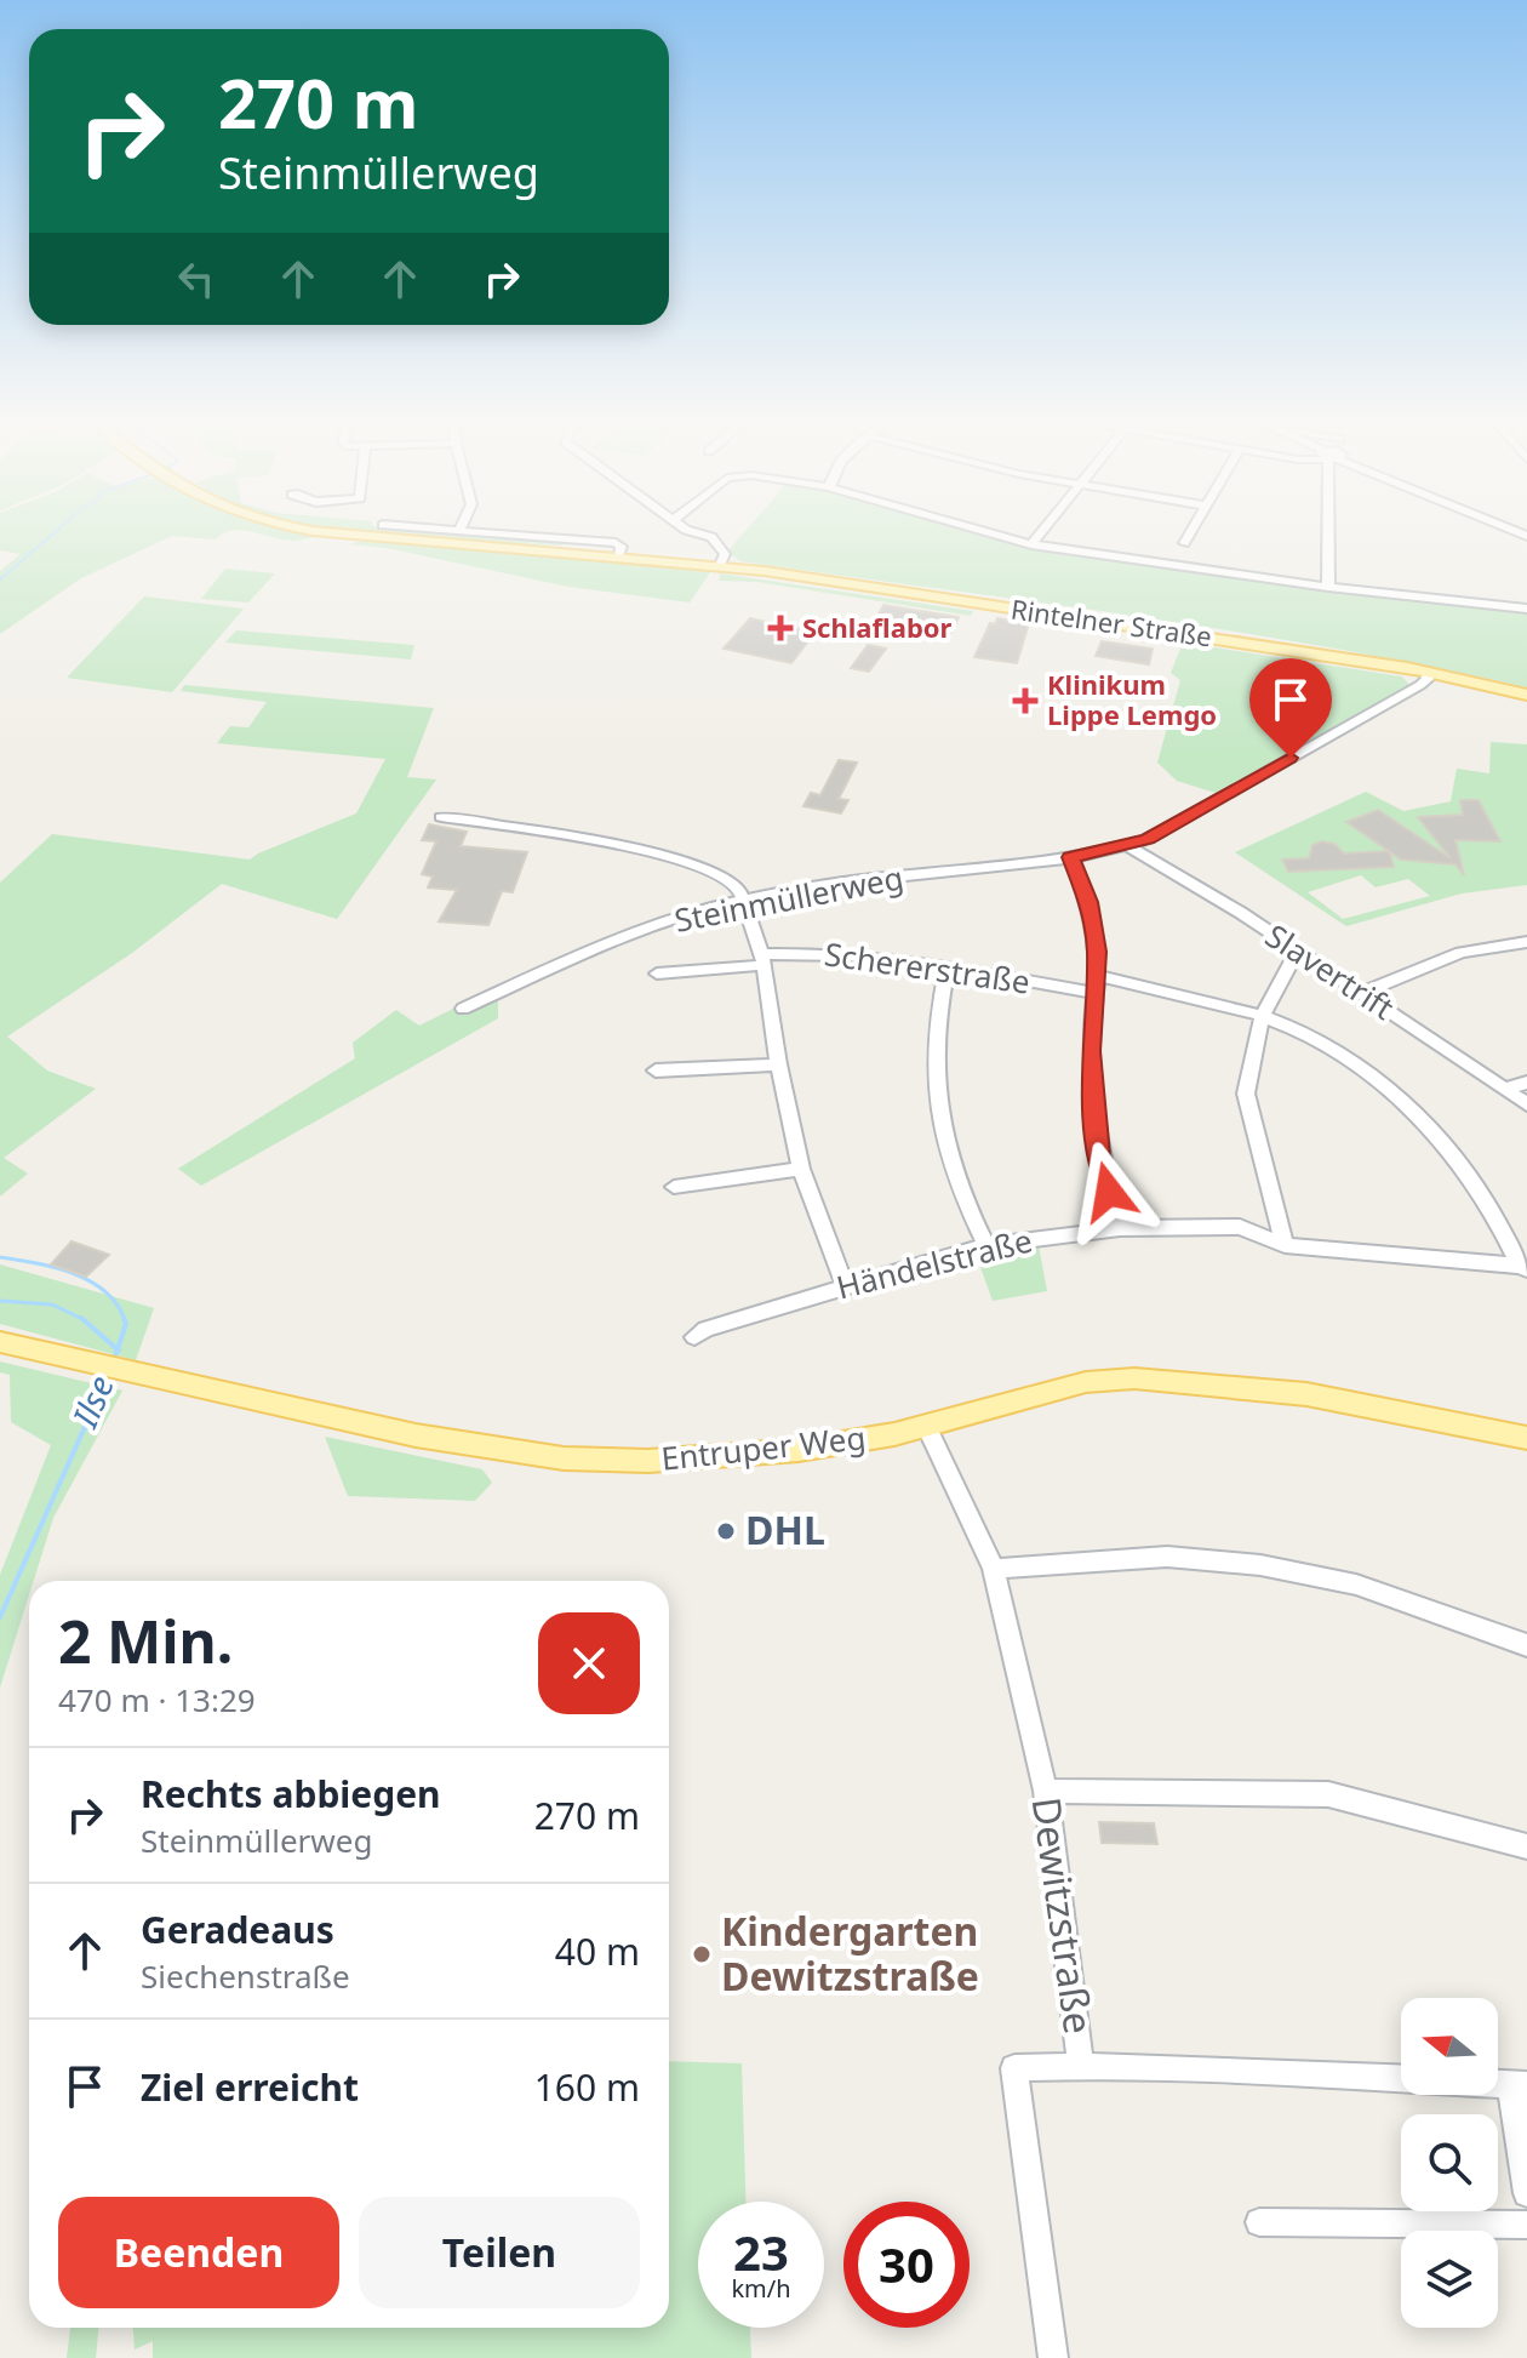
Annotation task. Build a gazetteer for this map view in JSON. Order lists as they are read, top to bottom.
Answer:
{
  "streets": {
    "main road": ["Rintelner Straße", "Entruper Weg"],
    "street": [
      "Steinmüllerweg",
      "Schererstraße",
      "Slavertrift",
      "Händelstraße",
      "Dewitzstraße"
    ]
  },
  "crossings": [
    ["Rintelner Straße", "Steinmüllerweg"],
    ["Steinmüllerweg", "Slavertrift"],
    ["Schererstraße", "Händelstraße"],
    ["Entruper Weg", "Dewitzstraße"]
  ],
  "water": ["Ilse"],
  "places": {
    "health": ["Schlaflabor", "Klinikum Lippe Lemgo"],
    "other": ["DHL", "Kindergarten Dewitzstraße"]
  },
  "north": "left",
  "page": {
    "turn": ["270 m", "Steinmüllerweg"],
    "heading": ["2 Min.", "470 m · 13:29"],
    "list": [
      {
        "name": "Rechts abbiegen",
        "note": "Steinmüllerweg",
        "value": "270 m"
      },
      {
        "name": "Geradeaus",
        "note": "Siechenstraße",
        "value": "40 m"
      },
      {
        "name": "Ziel erreicht",
        "value": "160 m"
      }
    ],
    "buttons": ["Beenden", "Teilen"],
    "speed": "23 km/h",
    "limit": "30"
  }
}
